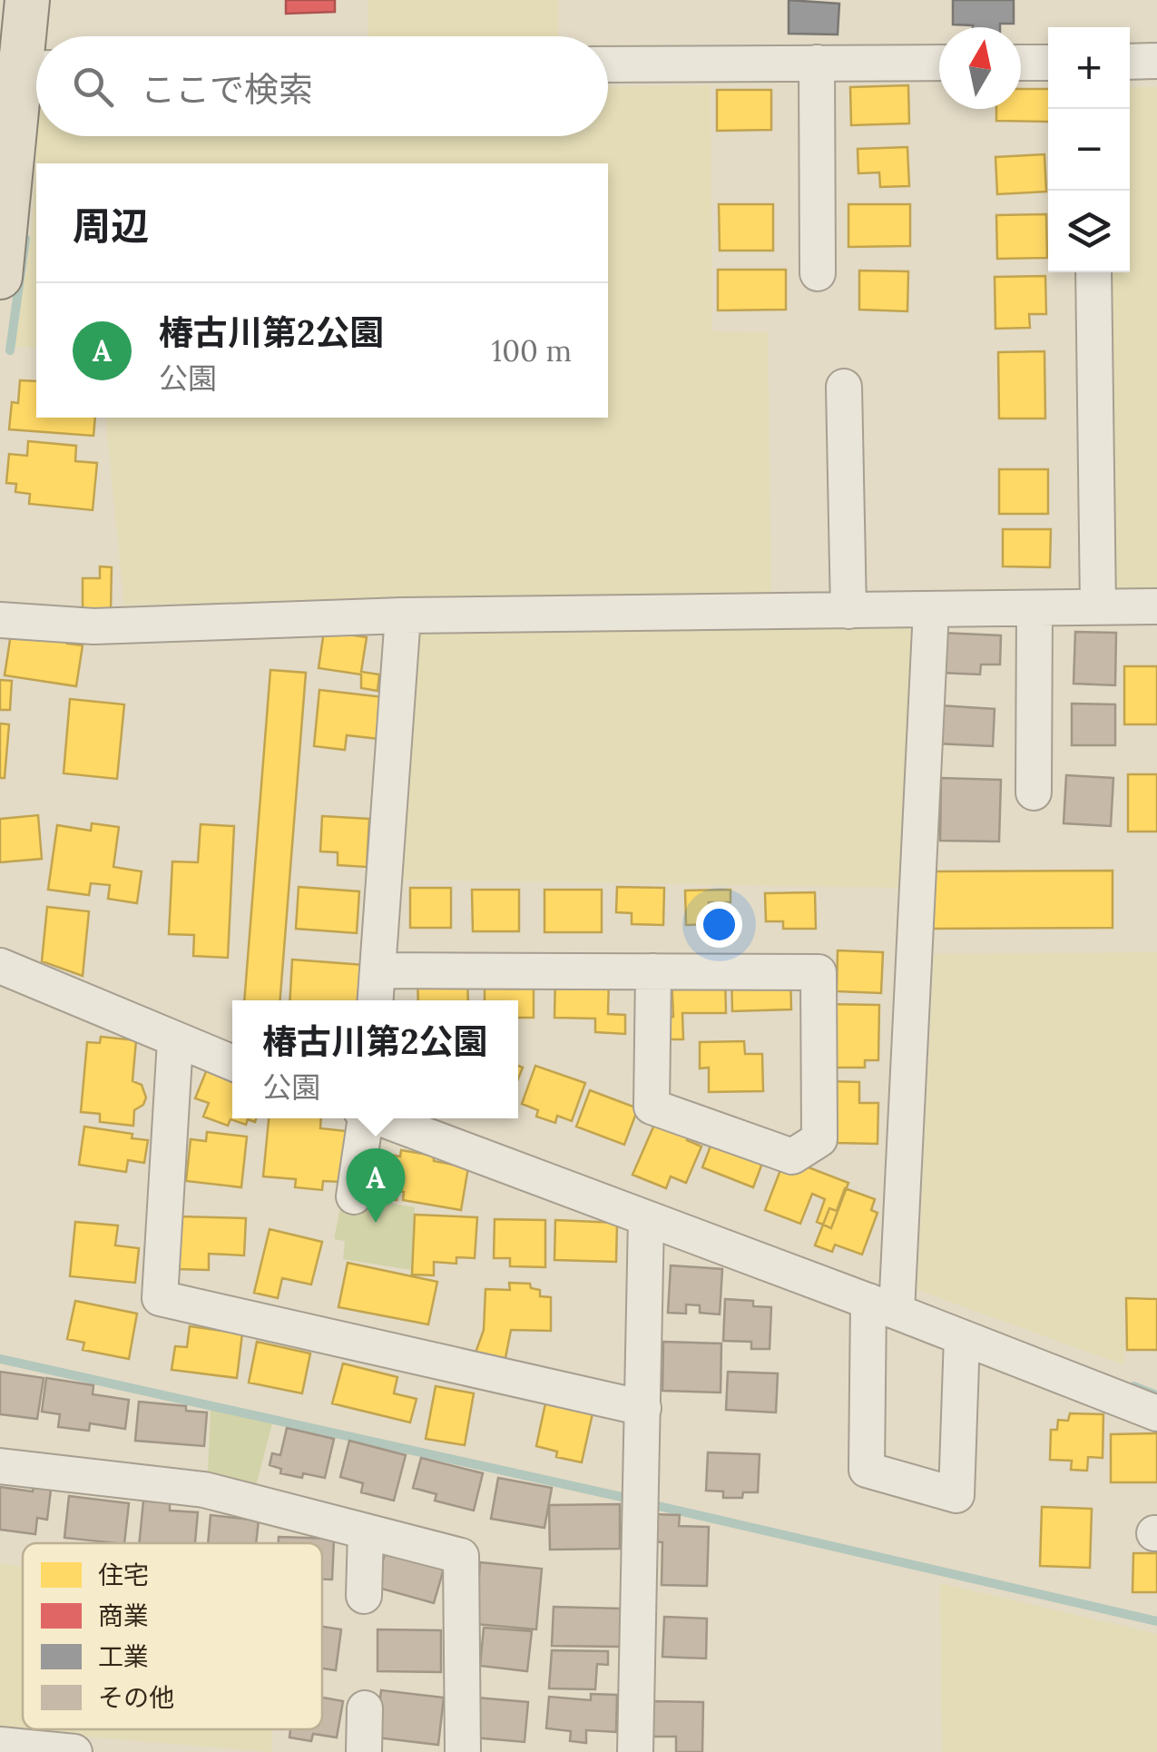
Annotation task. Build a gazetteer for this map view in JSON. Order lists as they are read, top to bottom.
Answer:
{
  "legend": [
    "住宅",
    "商業",
    "工業",
    "その他"
  ],
  "north": "top",
  "page": {
    "map_buttons": ["+", "−"],
    "search": "ここで検索",
    "heading": "周辺",
    "list": [
      {
        "mark": "A",
        "name": "椿古川第2公園",
        "note": "公園",
        "value": "100 m"
      }
    ],
    "popup": ["椿古川第2公園", "公園"],
    "pins": "A"
  }
}
